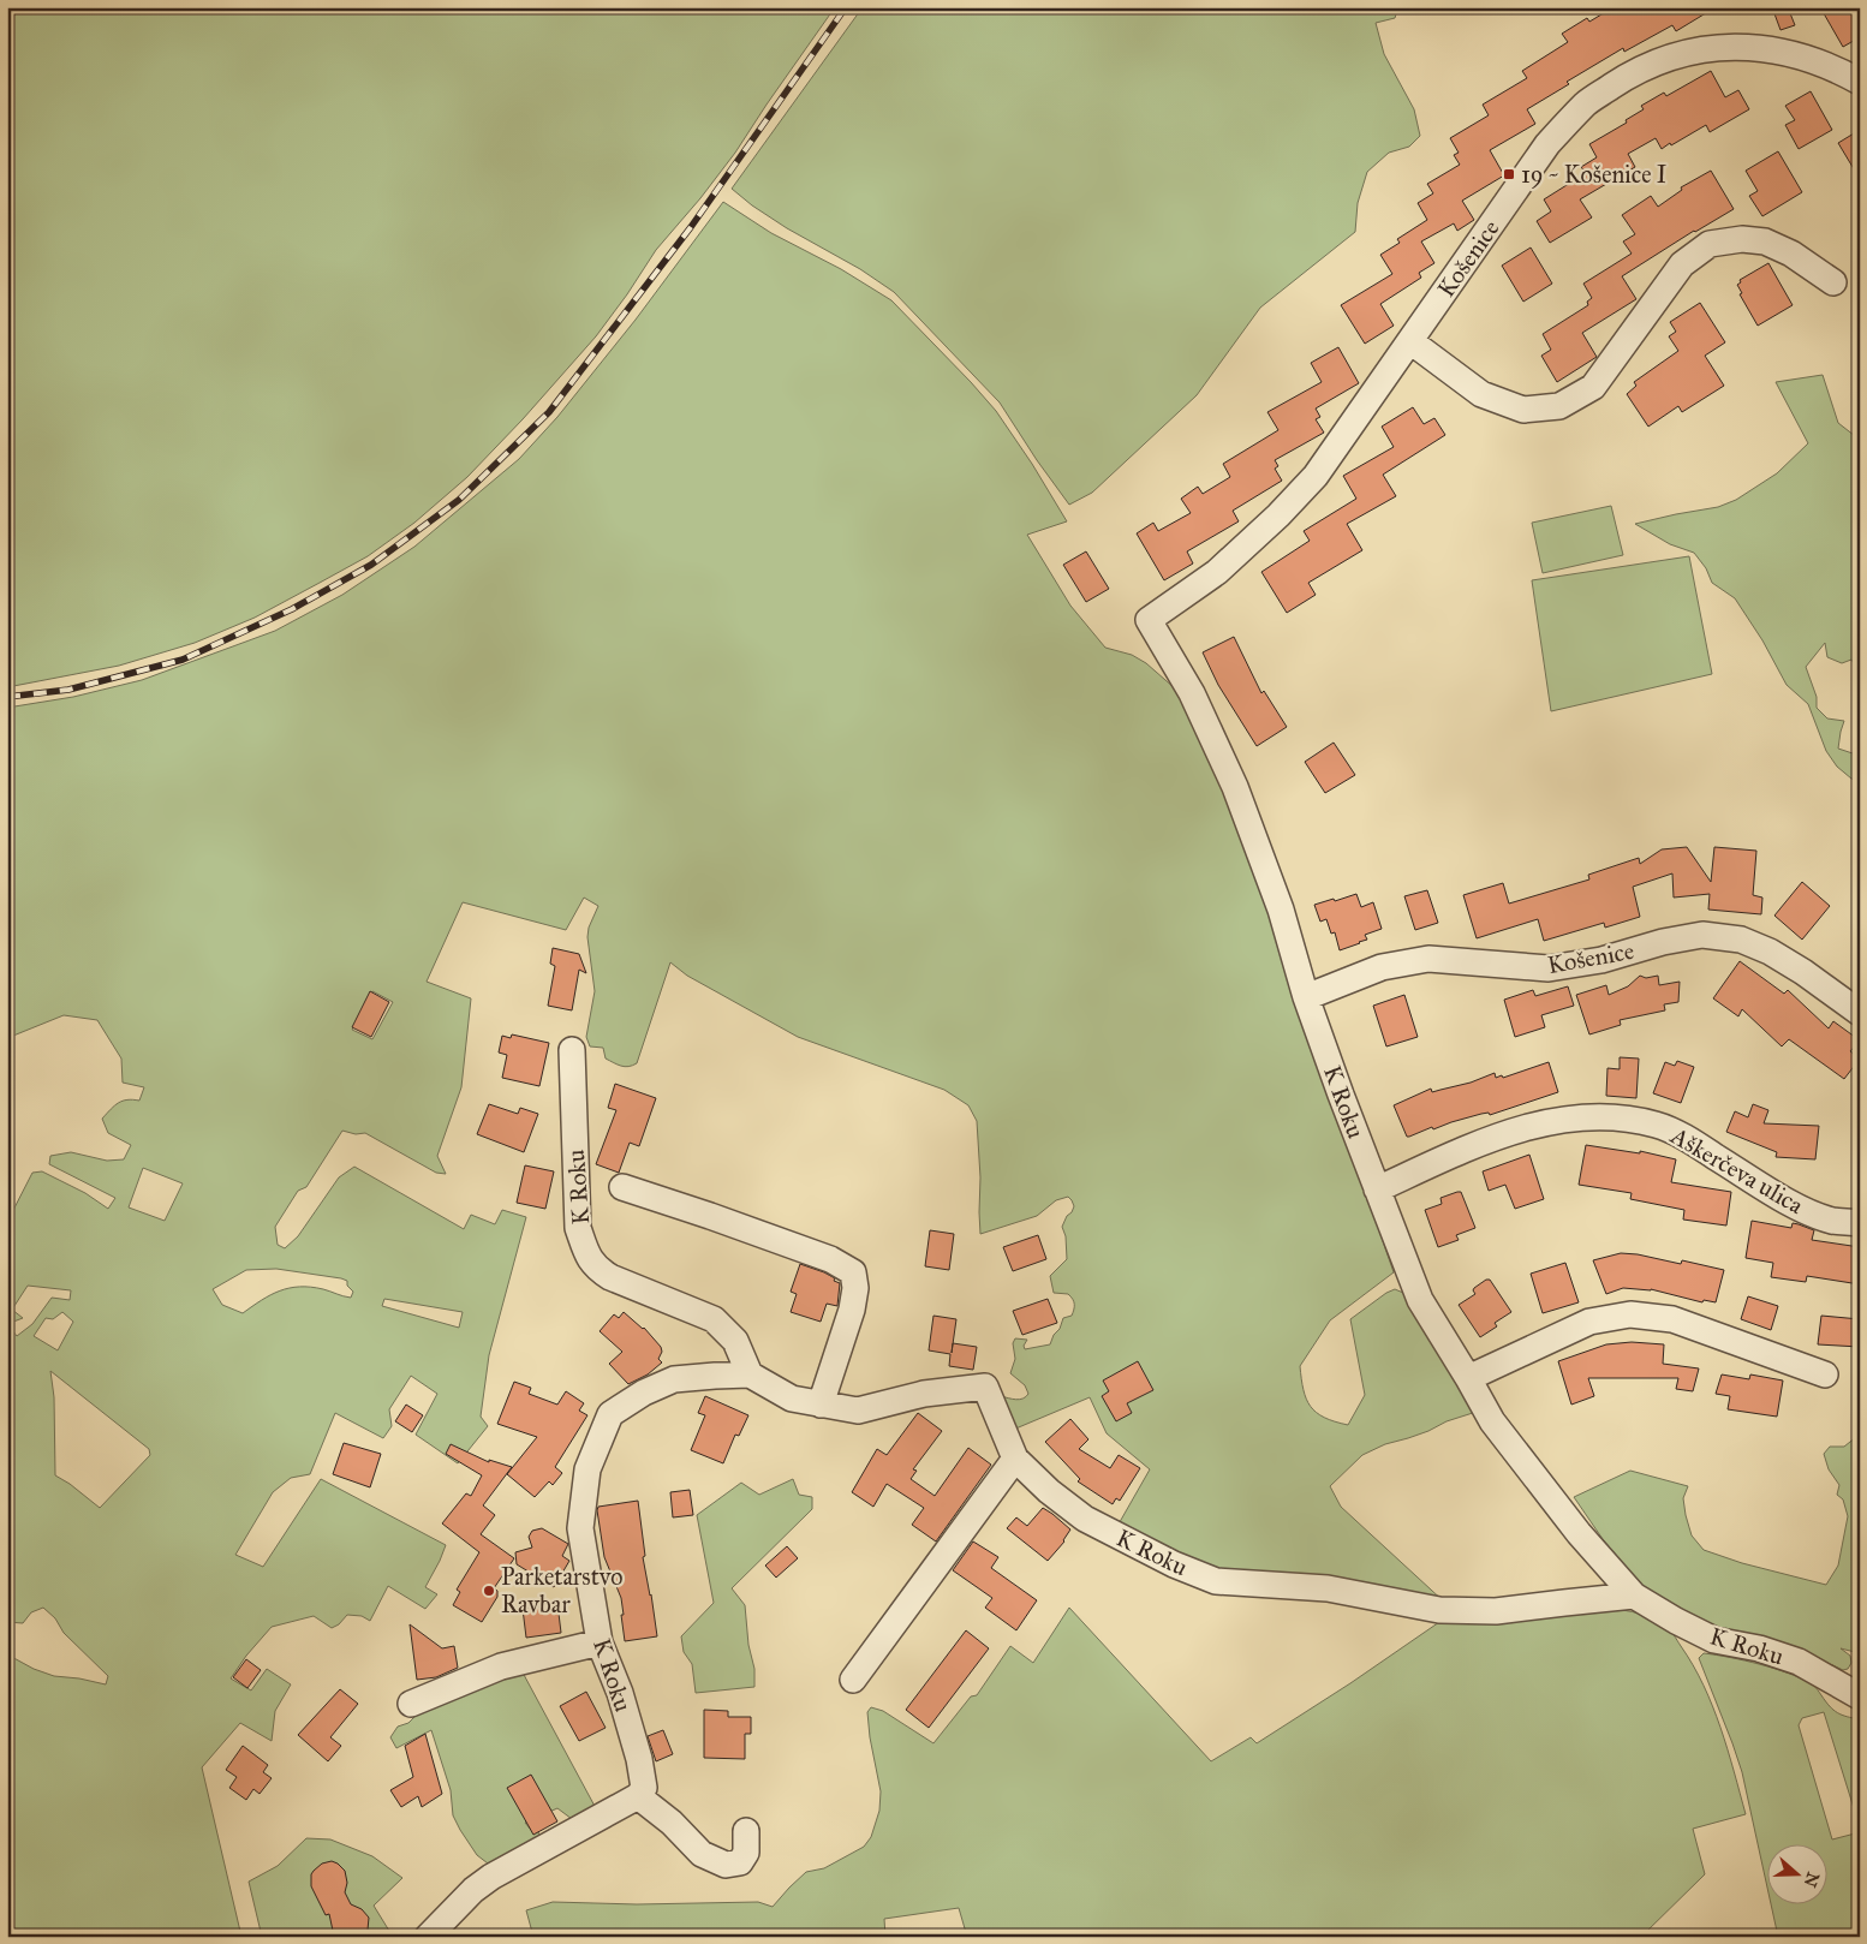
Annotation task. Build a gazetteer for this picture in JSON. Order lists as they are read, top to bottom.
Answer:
{
  "streets": {
    "street": ["Košenice", "K Roku", "Aškerčeva ulica"]
  },
  "crossings": [
    ["Košenice", "K Roku"],
    ["K Roku", "Aškerčeva ulica"]
  ],
  "places": {
    "transit": ["19 ~ Košenice I"],
    "other": ["Parketarstvo Ravbar"]
  },
  "north": "right"
}
